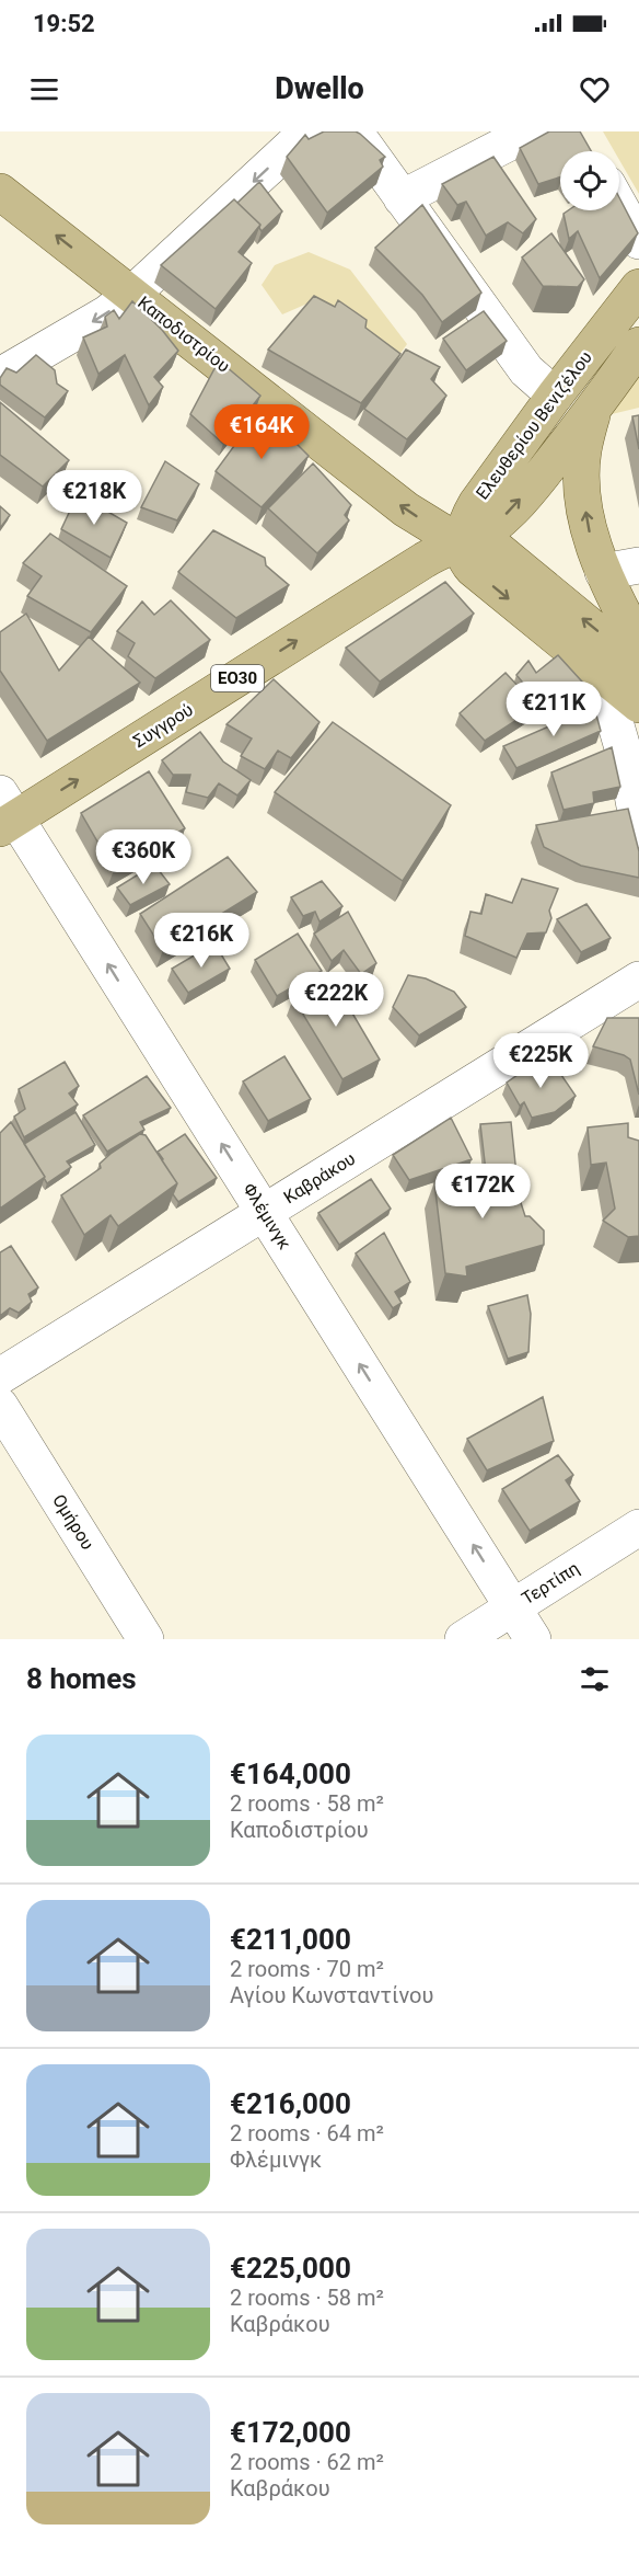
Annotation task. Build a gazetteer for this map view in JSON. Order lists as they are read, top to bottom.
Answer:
{
  "streets": {
    "main road": [
      "Καποδιστρίου",
      "Ελευθερίου Βενιζέλου",
      "ΕΟ30",
      "Συγγρού"
    ],
    "street": [
      "Καβράκου",
      "Φλέμινγκ",
      "Ομήρου",
      "Τερτίπη"
    ]
  },
  "crossings": [
    ["Καποδιστρίου", "Ελευθερίου Βενιζέλου"],
    ["Καποδιστρίου", "ΕΟ30"],
    ["Καποδιστρίου", "Συγγρού"],
    ["Ελευθερίου Βενιζέλου", "ΕΟ30"],
    ["Ελευθερίου Βενιζέλου", "Συγγρού"],
    ["ΕΟ30", "Συγγρού"],
    ["Συγγρού", "Φλέμινγκ"],
    ["Καβράκου", "Φλέμινγκ"],
    ["Φλέμινγκ", "Τερτίπη"]
  ],
  "one_way": ["Καποδιστρίου", "Συγγρού", "Φλέμινγκ"],
  "page": {
    "status": "19:52",
    "header": "Dwello",
    "price": [
      "€164K",
      "€218K",
      "€211K",
      "€360K",
      "€216K",
      "€222K",
      "€225K",
      "€172K"
    ],
    "heading": "8 homes",
    "list": [
      {
        "name": "€164,000",
        "note": "2 rooms · 58 m² · Καποδιστρίου"
      },
      {
        "name": "€211,000",
        "note": "2 rooms · 70 m² · Αγίου Κωνσταντίνου"
      },
      {
        "name": "€216,000",
        "note": "2 rooms · 64 m² · Φλέμινγκ"
      },
      {
        "name": "€225,000",
        "note": "2 rooms · 58 m² · Καβράκου"
      },
      {
        "name": "€172,000",
        "note": "2 rooms · 62 m² · Καβράκου"
      }
    ]
  }
}
